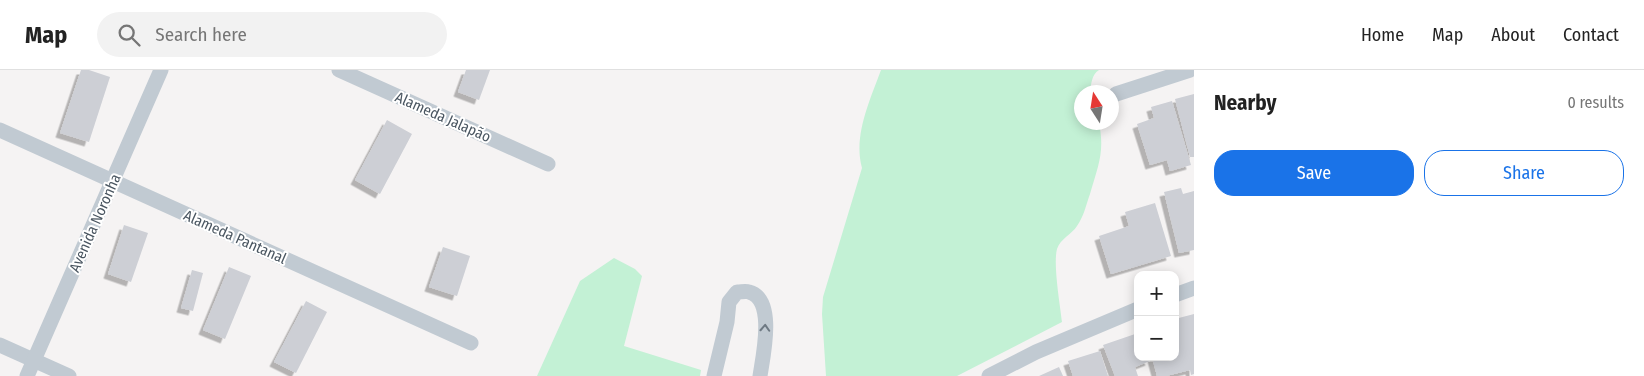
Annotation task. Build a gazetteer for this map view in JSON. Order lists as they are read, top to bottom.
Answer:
{
  "streets": {
    "street": ["Alameda Jalapão", "Avenida Noronha", "Alameda Pantanal"]
  },
  "crossings": [
    ["Avenida Noronha", "Alameda Pantanal"]
  ],
  "north": "top",
  "page": {
    "header": "Map",
    "search": "Search here",
    "nav": [
      "Home",
      "Map",
      "About",
      "Contact"
    ],
    "heading": ["Nearby", "0 results"],
    "buttons": ["Save", "Share"],
    "map_buttons": ["+", "−"]
  }
}
